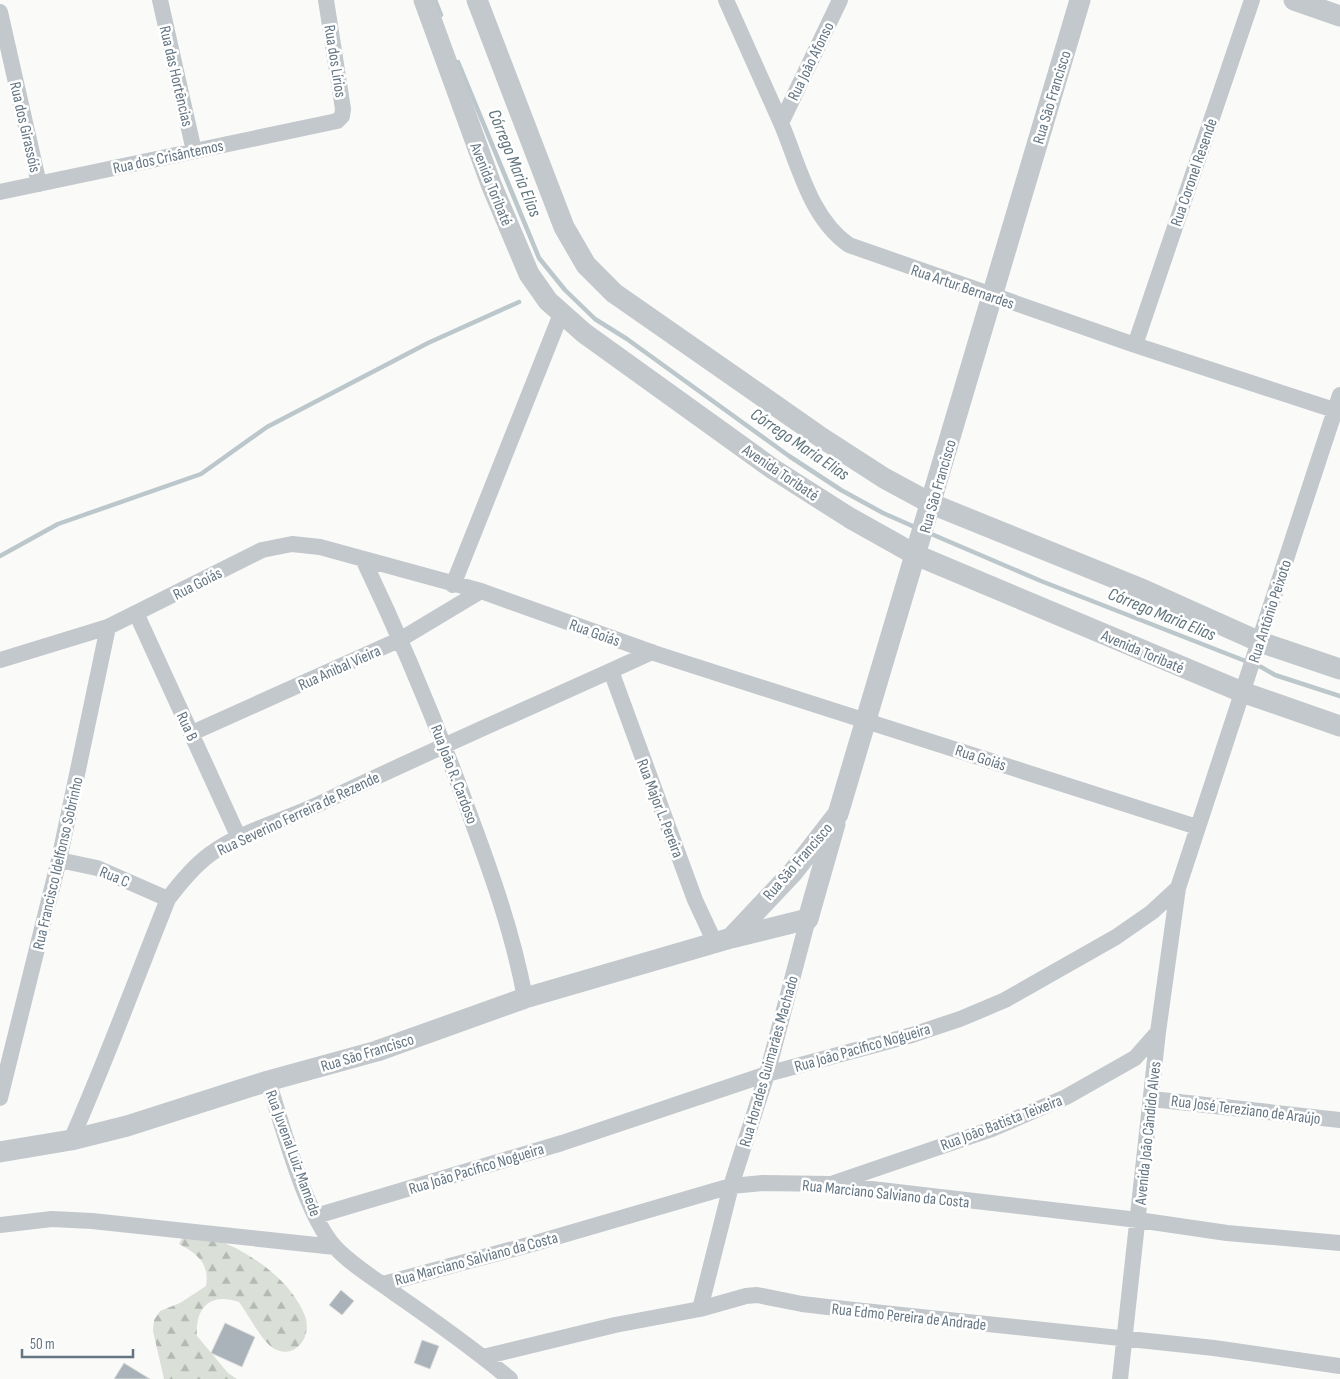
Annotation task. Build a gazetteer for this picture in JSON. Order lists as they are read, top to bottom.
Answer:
{
  "streets": {
    "street": [
      "Rua dos Lírios",
      "Rua João Afonso",
      "Rua das Hortências",
      "Rua São Francisco",
      "Rua dos Girassóis",
      "Rua dos Crisântemos",
      "Rua Coronel Resende",
      "Avenida Toribaté",
      "Rua Artur Bernardes",
      "Rua Goiás",
      "Rua Antônio Peixoto",
      "Rua Anibal Vieira",
      "Rua B",
      "Rua João R. Cardoso",
      "Rua Major L. Pereira",
      "Rua Severino Ferreira de Rezende",
      "Rua Francisco Idelfonso Sobrinho",
      "Rua C",
      "Rua João Pacífico Nogueira",
      "Rua Horades Guimarães Machado",
      "Rua José Tereziano de Araújo",
      "Rua João Batista Teixeira",
      "Avenida João Cândido Alves",
      "Rua Juvenal Luiz Mamede",
      "Rua Marciano Salviano da Costa",
      "Rua Edmo Pereira de Andrade"
    ]
  },
  "crossings": [
    ["Rua dos Lírios", "Rua dos Crisântemos"],
    ["Rua João Afonso", "Rua Artur Bernardes"],
    ["Rua das Hortências", "Rua dos Crisântemos"],
    ["Rua São Francisco", "Avenida Toribaté"],
    ["Rua São Francisco", "Rua Artur Bernardes"],
    ["Rua São Francisco", "Rua Goiás"],
    ["Rua São Francisco", "Rua João R. Cardoso"],
    ["Rua São Francisco", "Rua Major L. Pereira"],
    ["Rua São Francisco", "Rua Severino Ferreira de Rezende"],
    ["Rua São Francisco", "Rua Horades Guimarães Machado"],
    ["Rua São Francisco", "Rua Juvenal Luiz Mamede"],
    ["Rua dos Girassóis", "Rua dos Crisântemos"],
    ["Rua Coronel Resende", "Rua Artur Bernardes"],
    ["Avenida Toribaté", "Rua Antônio Peixoto"],
    ["Rua Artur Bernardes", "Rua Antônio Peixoto"],
    ["Rua Goiás", "Rua Antônio Peixoto"],
    ["Rua Goiás", "Rua Anibal Vieira"],
    ["Rua Goiás", "Rua B"],
    ["Rua Goiás", "Rua João R. Cardoso"],
    ["Rua Goiás", "Rua Severino Ferreira de Rezende"],
    ["Rua Goiás", "Rua Francisco Idelfonso Sobrinho"],
    ["Rua Goiás", "Rua João Pacífico Nogueira"],
    ["Rua Antônio Peixoto", "Rua João Pacífico Nogueira"],
    ["Rua Anibal Vieira", "Rua B"],
    ["Rua Anibal Vieira", "Rua João R. Cardoso"],
    ["Rua B", "Rua Severino Ferreira de Rezende"],
    ["Rua João R. Cardoso", "Rua Severino Ferreira de Rezende"],
    ["Rua Major L. Pereira", "Rua Severino Ferreira de Rezende"],
    ["Rua Severino Ferreira de Rezende", "Rua C"],
    ["Rua Francisco Idelfonso Sobrinho", "Rua C"],
    ["Rua João Pacífico Nogueira", "Rua Horades Guimarães Machado"],
    ["Rua João Pacífico Nogueira", "Avenida João Cândido Alves"],
    ["Rua João Pacífico Nogueira", "Rua Juvenal Luiz Mamede"],
    ["Rua Horades Guimarães Machado", "Rua Marciano Salviano da Costa"],
    ["Rua Horades Guimarães Machado", "Rua Edmo Pereira de Andrade"],
    ["Rua José Tereziano de Araújo", "Avenida João Cândido Alves"],
    ["Rua João Batista Teixeira", "Avenida João Cândido Alves"],
    ["Rua João Batista Teixeira", "Rua Marciano Salviano da Costa"],
    ["Avenida João Cândido Alves", "Rua Marciano Salviano da Costa"],
    ["Avenida João Cândido Alves", "Rua Edmo Pereira de Andrade"],
    ["Rua Juvenal Luiz Mamede", "Rua Marciano Salviano da Costa"],
    ["Rua Juvenal Luiz Mamede", "Rua Edmo Pereira de Andrade"]
  ],
  "water": ["Córrego Maria Elias"],
  "scale_bar": "50 m"
}
